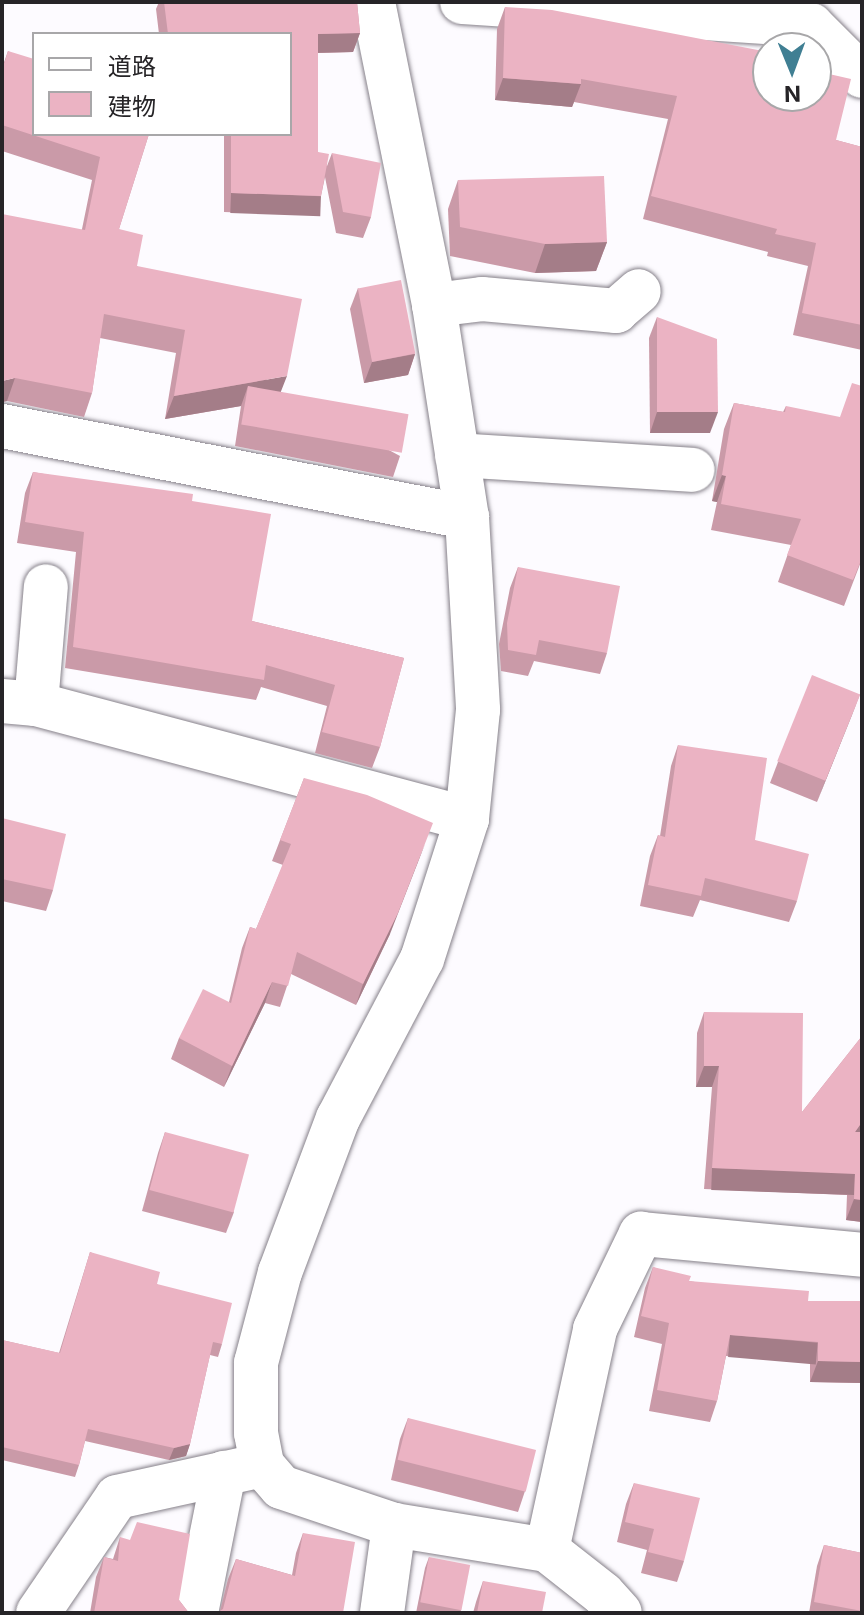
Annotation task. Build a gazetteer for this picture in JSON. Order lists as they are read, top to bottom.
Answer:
{
  "legend": ["道路", "建物"],
  "north": "bottom"
}
